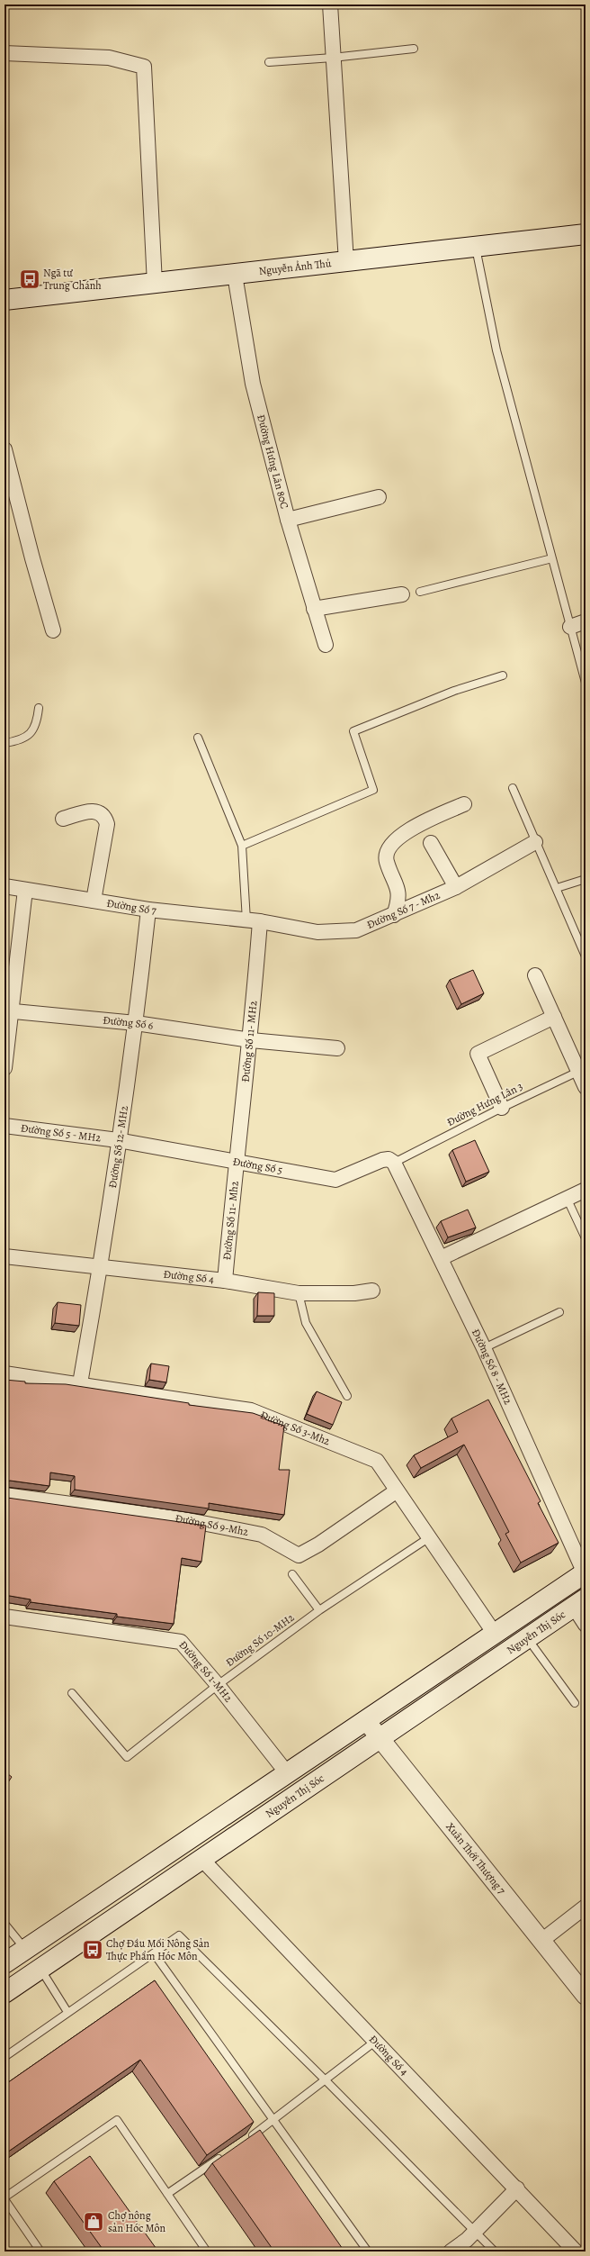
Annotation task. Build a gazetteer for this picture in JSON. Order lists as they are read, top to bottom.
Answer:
{
  "streets": {
    "main road": ["Nguyễn Ảnh Thủ", "Nguyễn Thị Sóc"],
    "street": [
      "Đường Hưng Lân 80C",
      "Đường Số 7",
      "Đường Số 7 - Mh2",
      "Đường Số 6",
      "Đường Số 11- MH2",
      "Đường Số 5 - MH2",
      "Đường Số 12- MH2",
      "Đường Số 5",
      "Đường Số 11- Mh2",
      "Đường Số 4",
      "Đường Số 8 - MH2",
      "Đường Số 3-Mh2",
      "Đường Số 9-Mh2",
      "Đường Số 1-MH2",
      "Xuân Thới Thượng 7"
    ],
    "lane": ["Đường Hưng Lân 3", "Đường Số 10-MH2"]
  },
  "crossings": [
    ["Nguyễn Ảnh Thủ", "Đường Hưng Lân 80C"],
    ["Đường Số 7", "Đường Số 7 - Mh2"],
    ["Đường Số 7", "Đường Số 11- MH2"],
    ["Đường Số 7", "Đường Số 12- MH2"],
    ["Đường Số 7 - Mh2", "Đường Số 11- MH2"],
    ["Đường Số 6", "Đường Số 11- MH2"],
    ["Đường Số 6", "Đường Số 12- MH2"],
    ["Đường Số 11- MH2", "Đường Số 5"],
    ["Đường Số 11- MH2", "Đường Số 11- Mh2"],
    ["Đường Hưng Lân 3", "Đường Số 5"],
    ["Đường Hưng Lân 3", "Đường Số 8 - MH2"],
    ["Đường Số 5 - MH2", "Đường Số 12- MH2"],
    ["Đường Số 5 - MH2", "Đường Số 5"],
    ["Đường Số 12- MH2", "Đường Số 5"],
    ["Đường Số 12- MH2", "Đường Số 4"],
    ["Đường Số 12- MH2", "Đường Số 3-Mh2"],
    ["Đường Số 5", "Đường Số 11- Mh2"],
    ["Đường Số 5", "Đường Số 8 - MH2"],
    ["Đường Số 11- Mh2", "Đường Số 4"],
    ["Đường Số 4", "Nguyễn Thị Sóc"],
    ["Đường Số 8 - MH2", "Nguyễn Thị Sóc"],
    ["Đường Số 3-Mh2", "Đường Số 9-Mh2"],
    ["Đường Số 3-Mh2", "Nguyễn Thị Sóc"],
    ["Đường Số 3-Mh2", "Đường Số 10-MH2"],
    ["Nguyễn Thị Sóc", "Đường Số 1-MH2"],
    ["Nguyễn Thị Sóc", "Xuân Thới Thượng 7"],
    ["Đường Số 10-MH2", "Đường Số 1-MH2"]
  ],
  "places": {
    "bus stop": ["Ngã tư Trung Chánh", "Chợ Đầu Mối Nông Sản Thực Phẩm Hóc Môn"],
    "shop": ["Chợ nông sản Hóc Môn"]
  }
}
